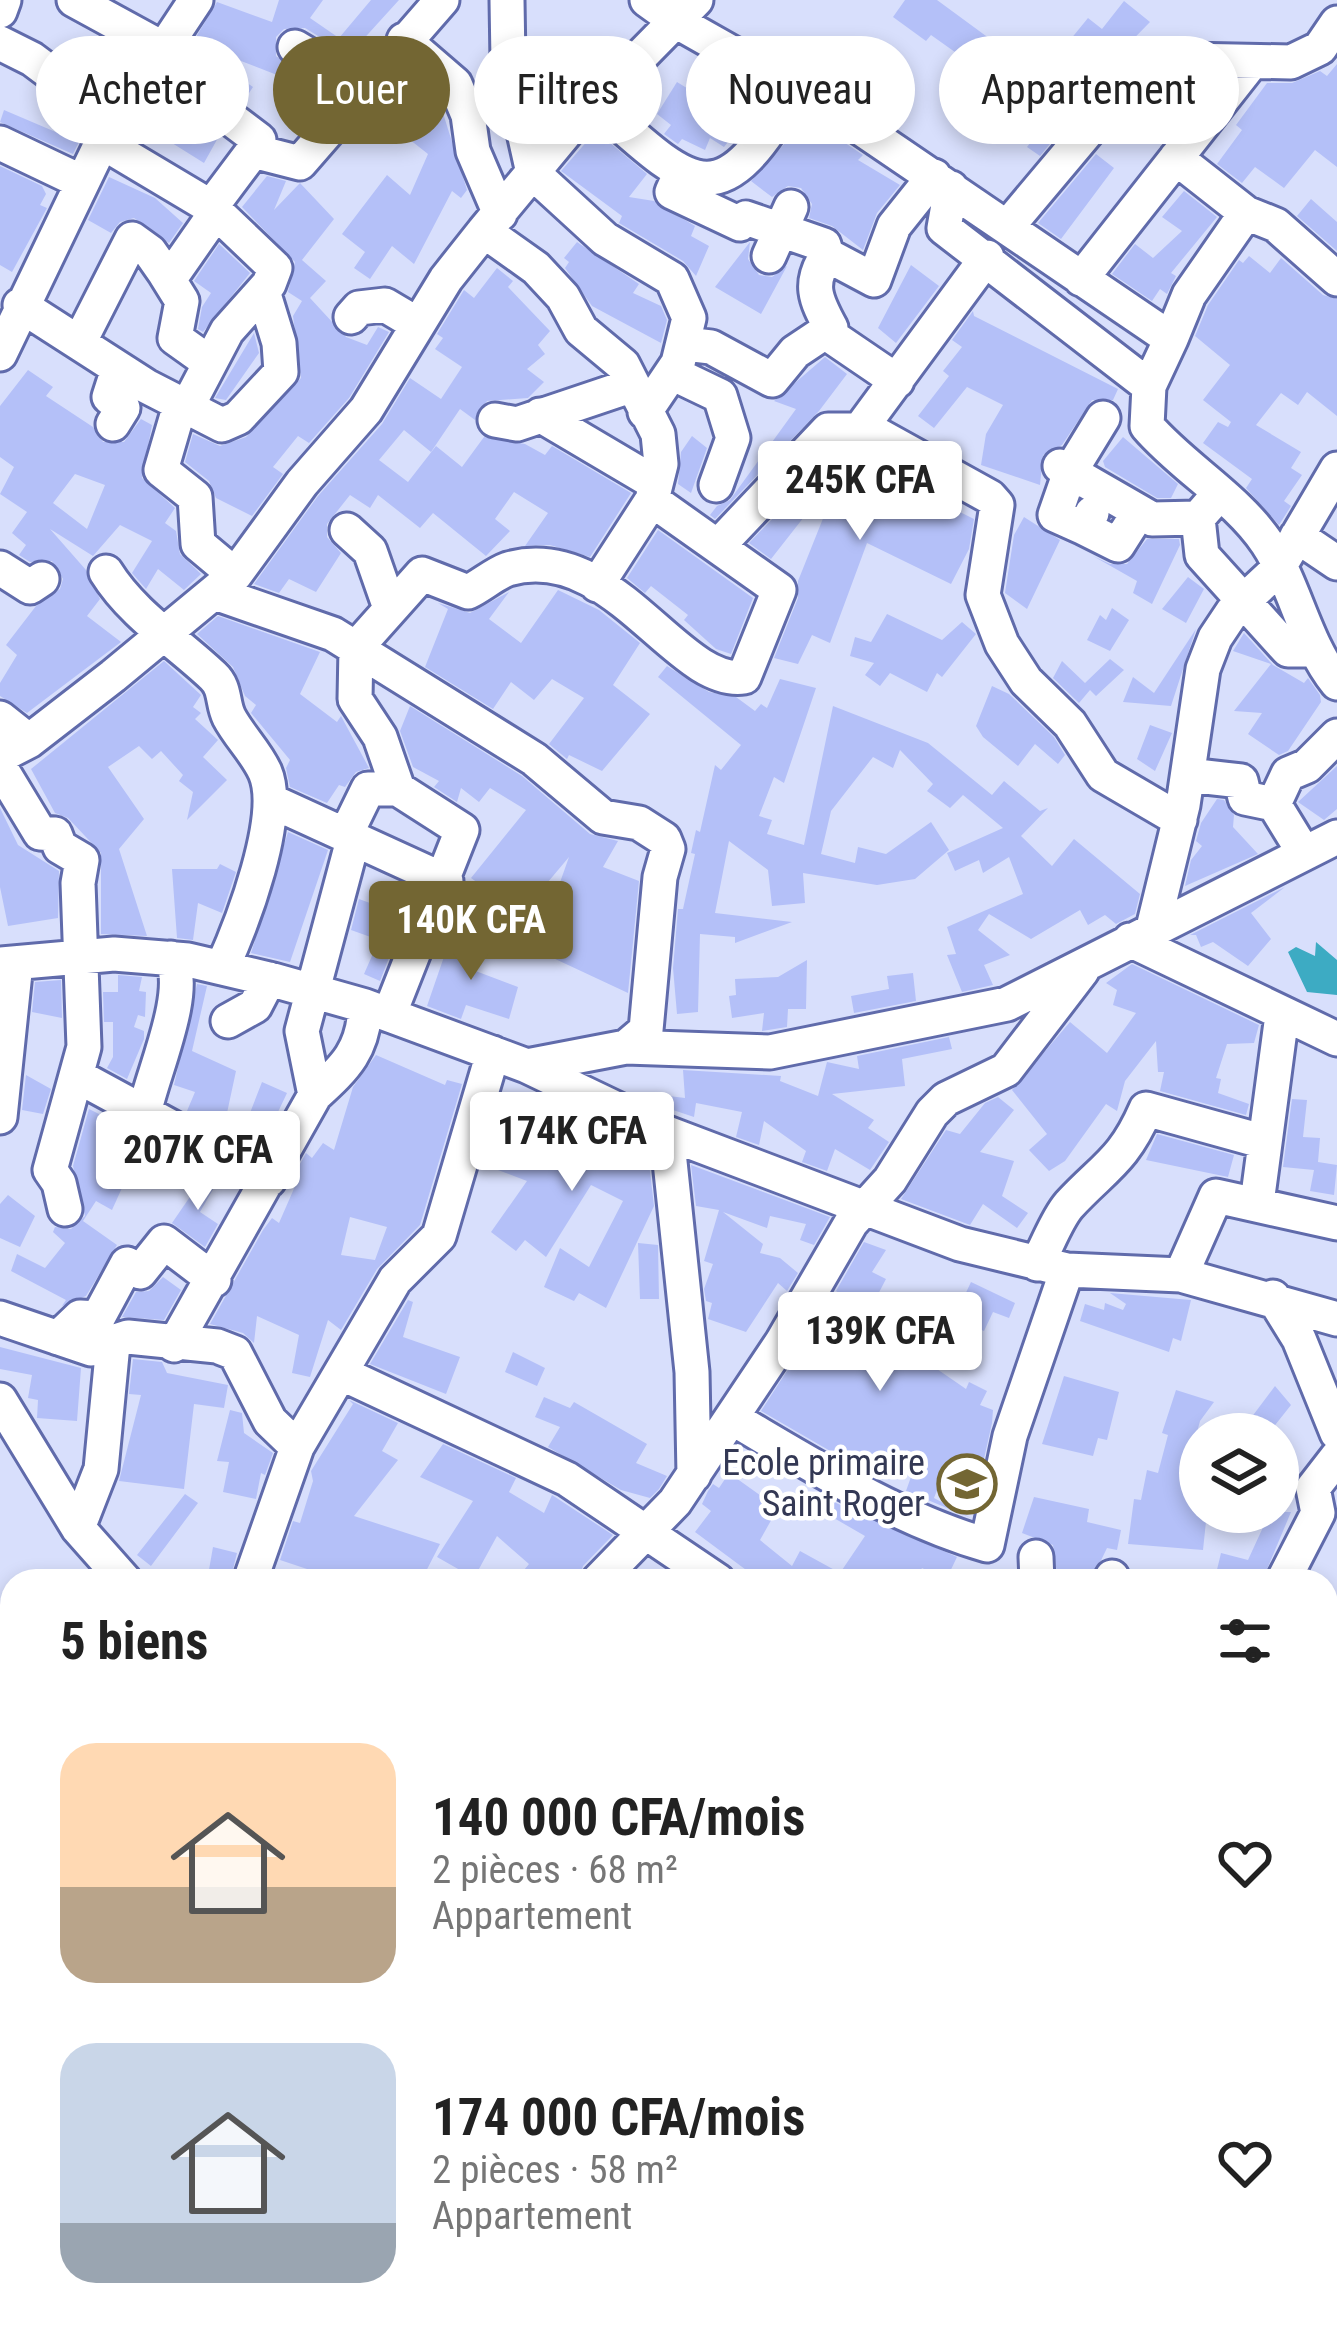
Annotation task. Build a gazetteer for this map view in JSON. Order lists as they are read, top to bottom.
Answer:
{
  "places": {
    "school or university": ["Ecole primaire Saint Roger"]
  },
  "page": {
    "chip": [
      "Acheter",
      "Louer",
      "Filtres",
      "Nouveau",
      "Appartement"
    ],
    "price": [
      "245K CFA",
      "140K CFA",
      "174K CFA",
      "207K CFA",
      "139K CFA"
    ],
    "heading": "5 biens",
    "list": [
      {
        "name": "140 000 CFA/mois",
        "note": "2 pièces · 68 m² · Appartement"
      },
      {
        "name": "174 000 CFA/mois",
        "note": "2 pièces · 58 m² · Appartement"
      }
    ]
  }
}
